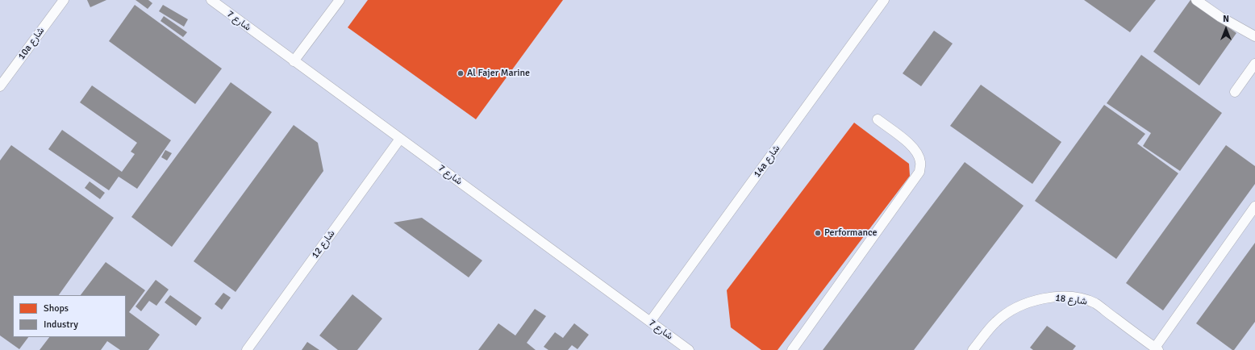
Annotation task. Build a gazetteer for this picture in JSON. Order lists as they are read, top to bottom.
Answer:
{
  "streets": {
    "lane": [
      "شارع 7",
      "10a شارع",
      "14a شارع",
      "شارع 12",
      "شارع 18"
    ]
  },
  "crossings": [
    ["شارع 7", "14a شارع"],
    ["شارع 7", "شارع 12"]
  ],
  "places": ["Al Fajer Marine", "Performance"],
  "legend": ["Shops", "Industry"],
  "north": "top"
}
